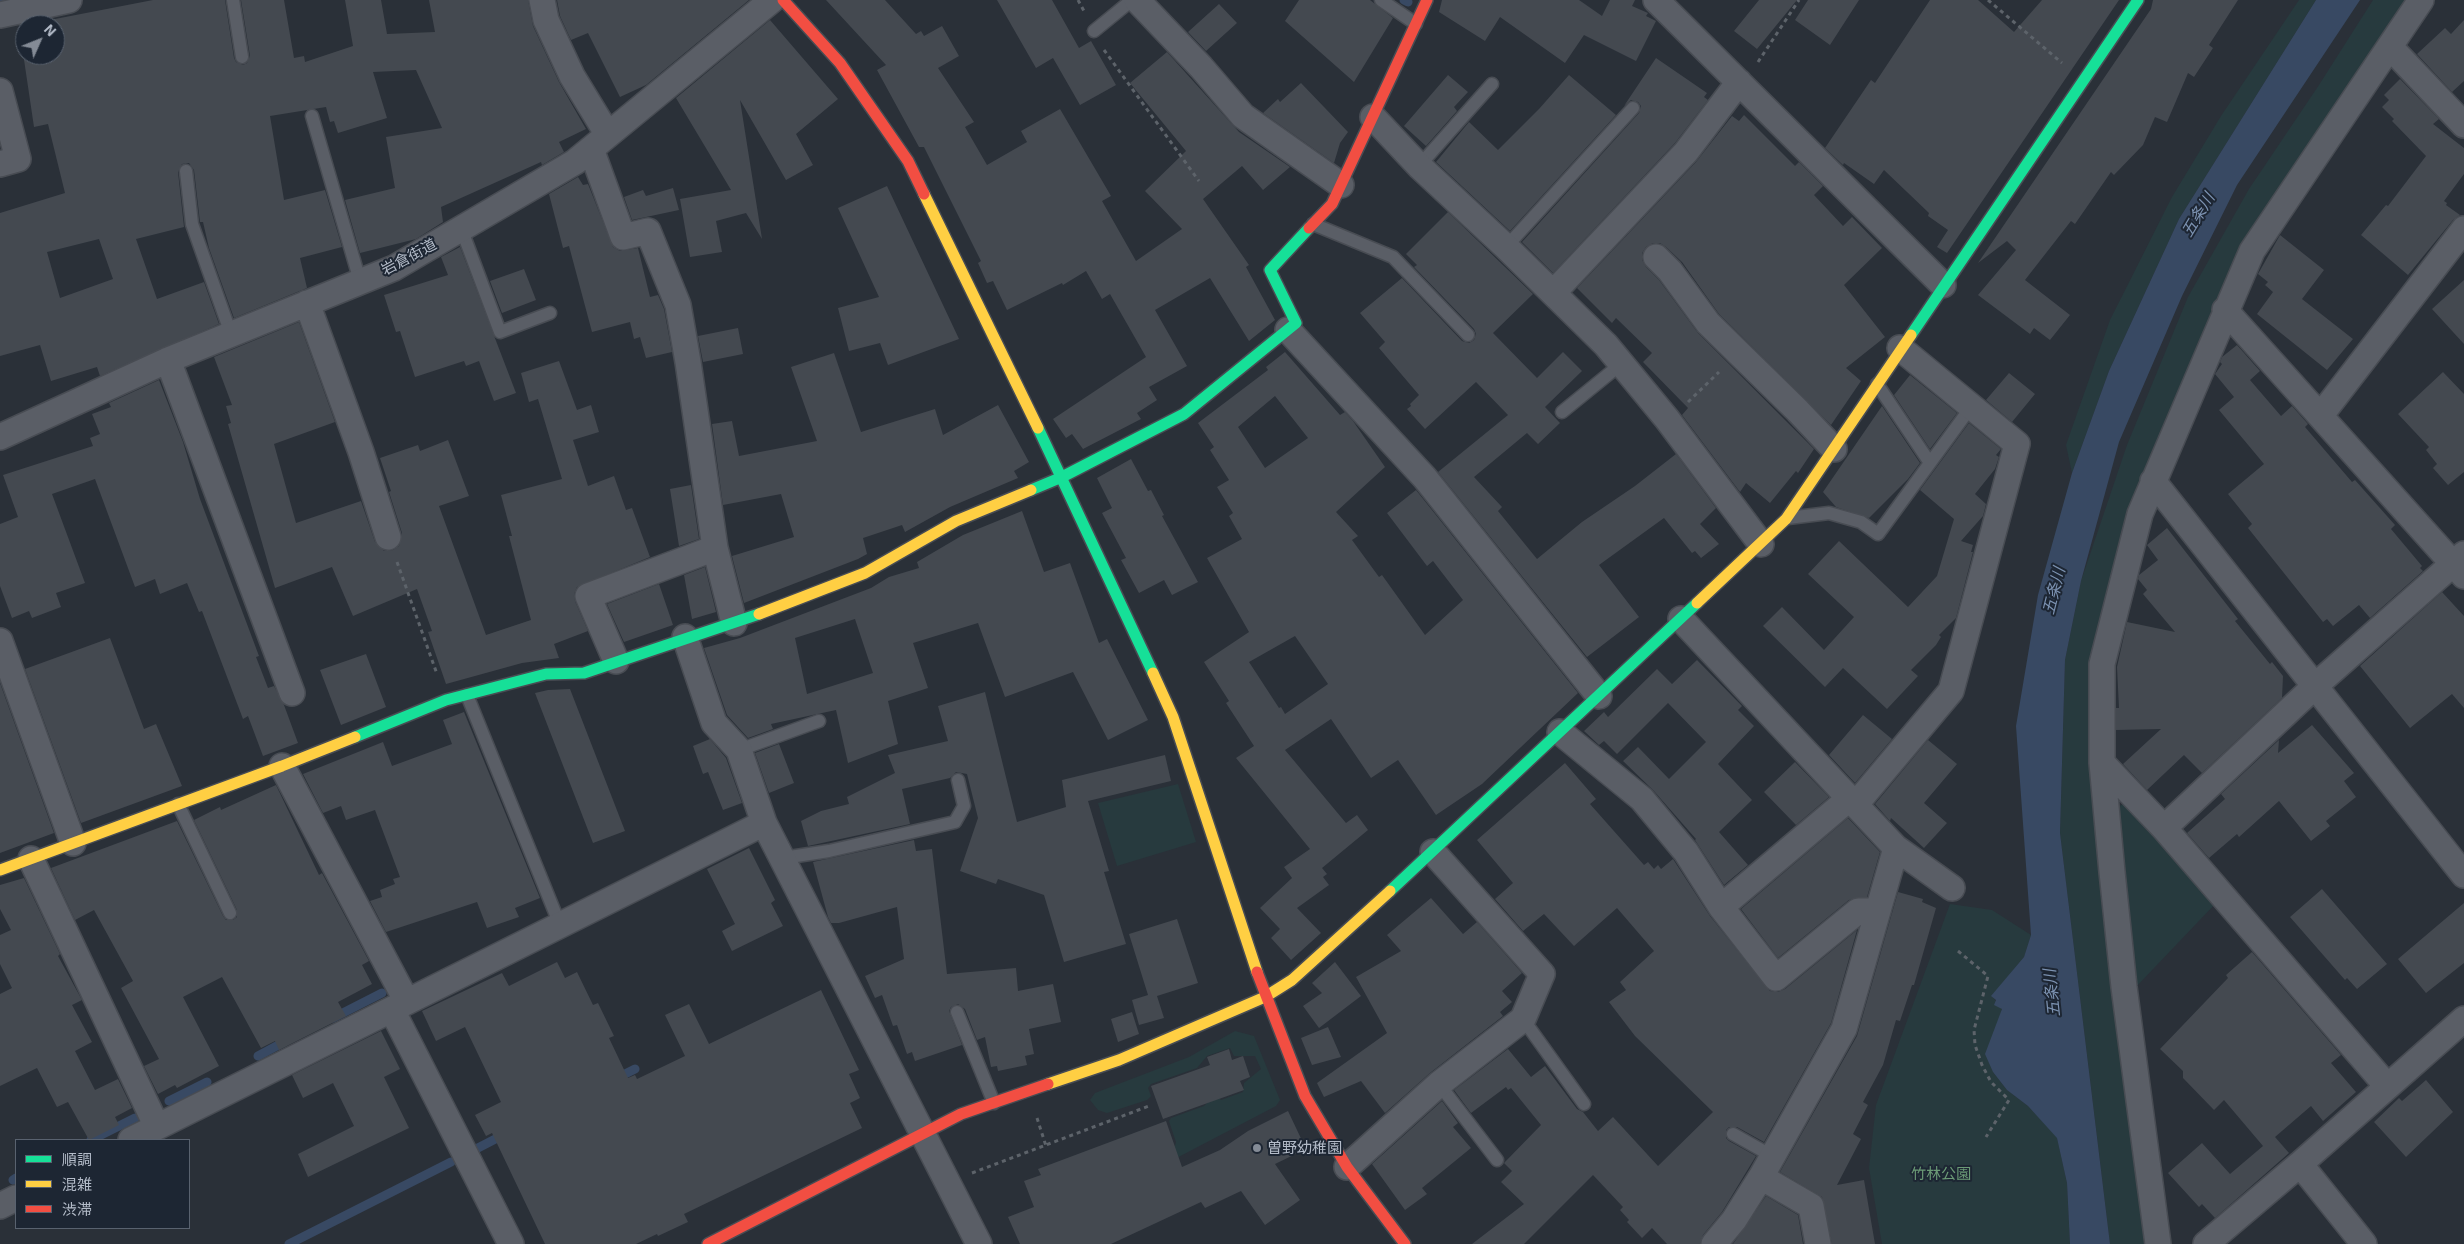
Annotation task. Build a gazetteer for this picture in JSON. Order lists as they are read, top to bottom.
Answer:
{
  "streets": {
    "street": ["岩倉街道"]
  },
  "water": ["五条川"],
  "parks": ["竹林公園"],
  "places": ["曽野幼稚園"],
  "legend": ["順調", "混雑", "渋滞"],
  "north": "top right"
}
